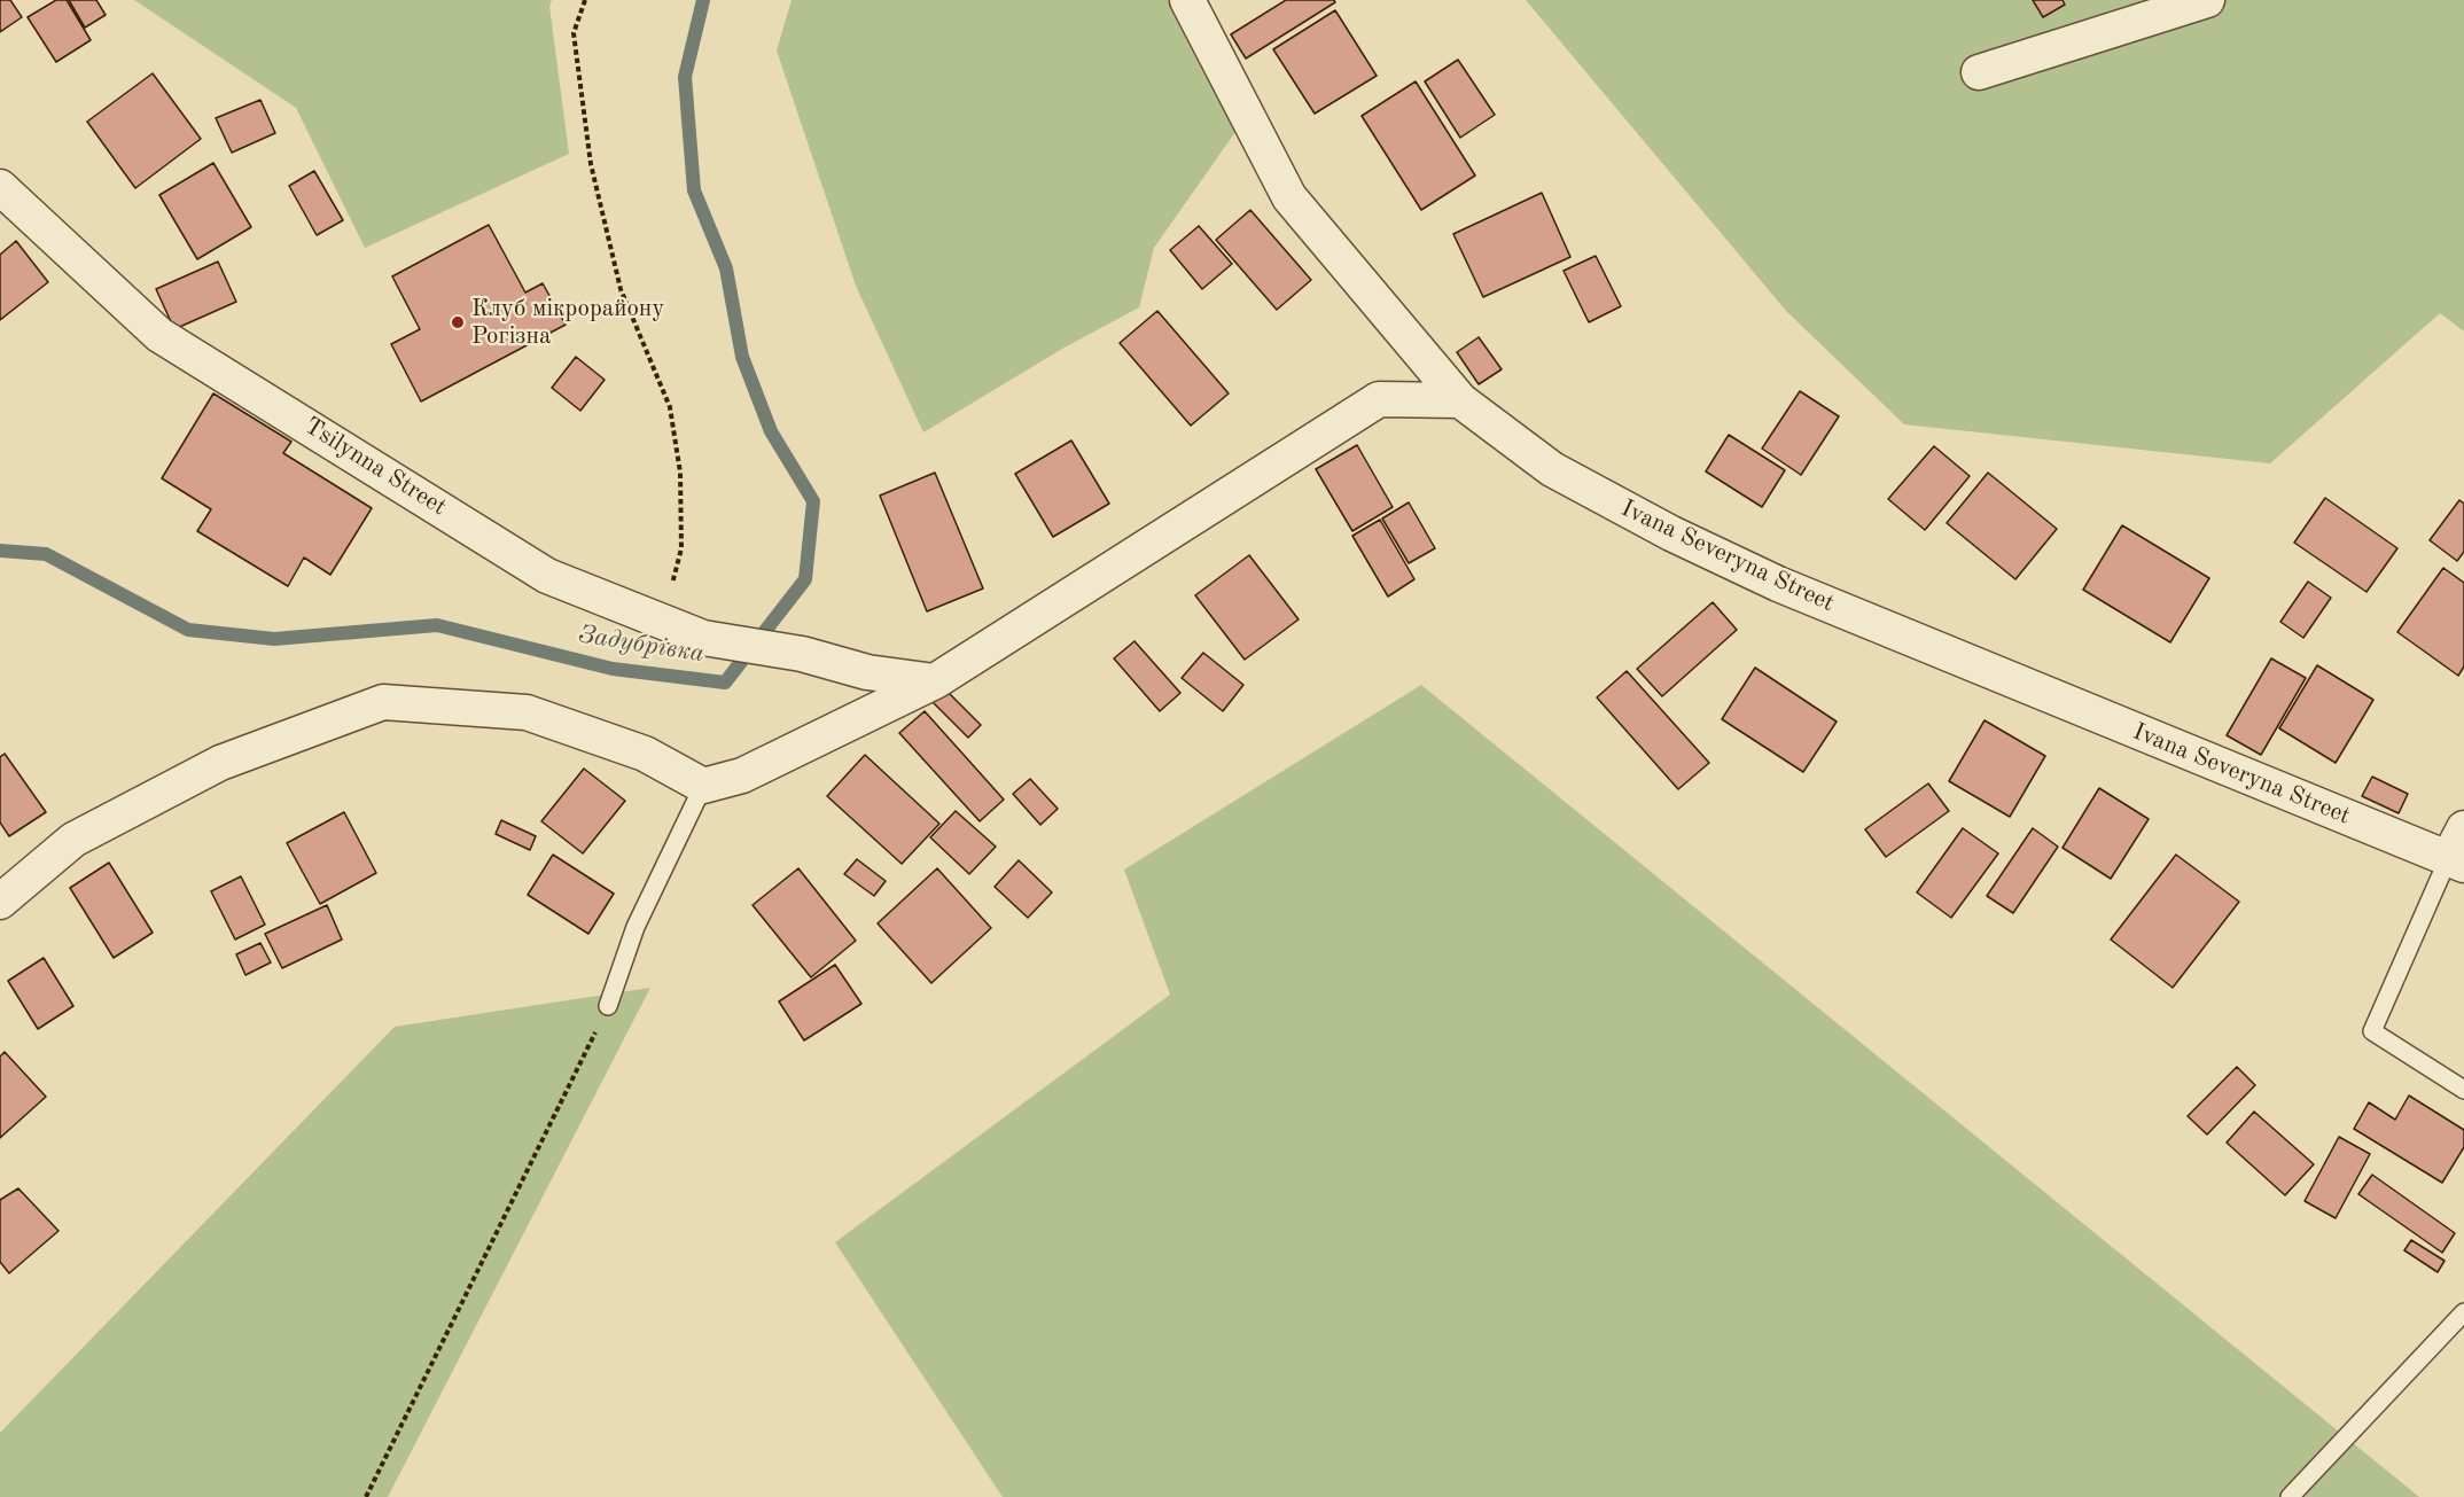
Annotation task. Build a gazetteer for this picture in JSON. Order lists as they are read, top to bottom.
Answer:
{
  "streets": {
    "street": ["Tsilynna Street", "Ivana Severyna Street"]
  },
  "water": ["Задубрівка"],
  "places": ["Клуб мікрорайону Рогізна"]
}
